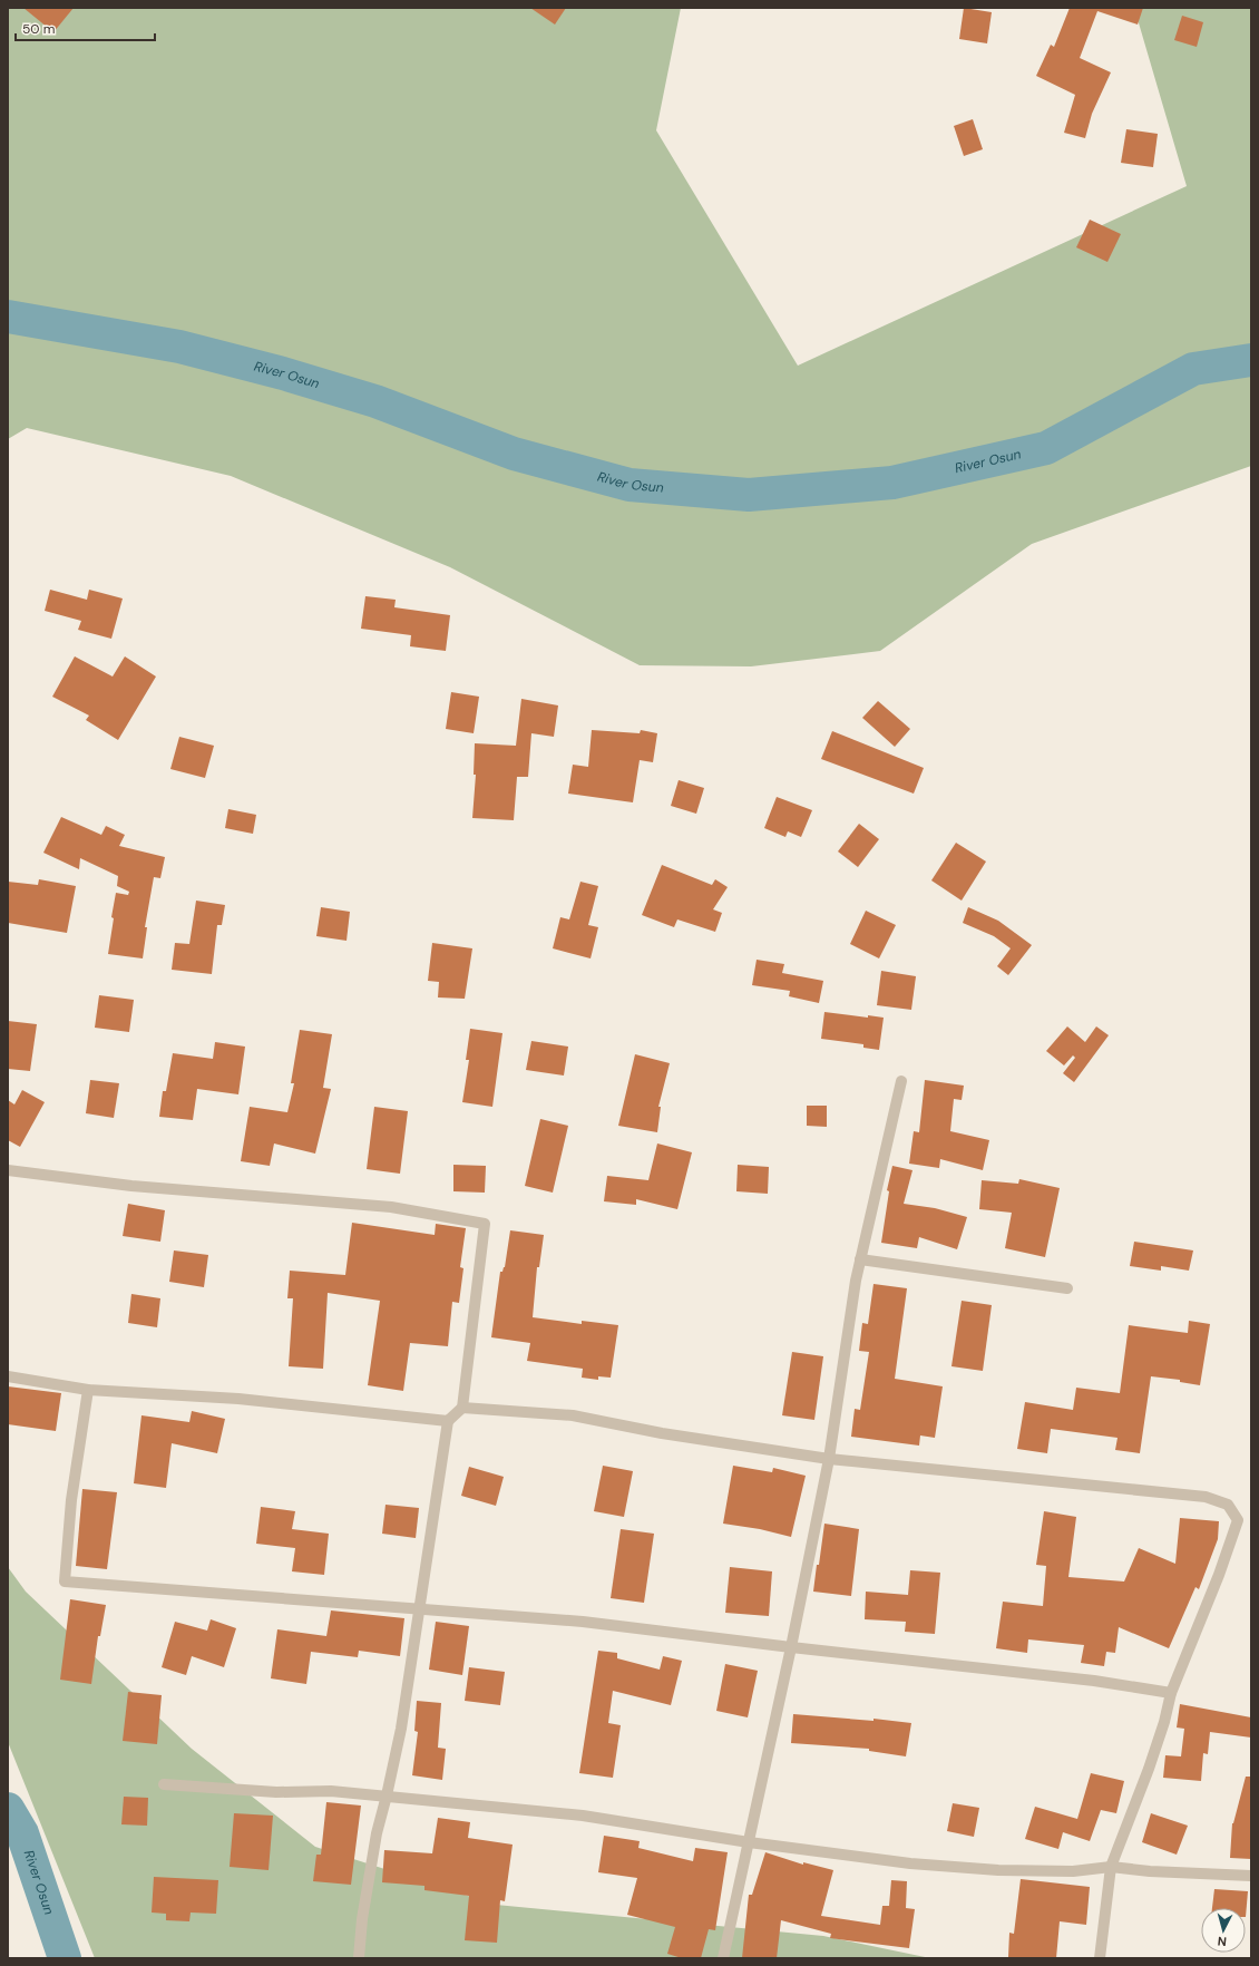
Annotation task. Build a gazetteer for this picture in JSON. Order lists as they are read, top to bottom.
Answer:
{
  "water": ["River Osun"],
  "scale_bar": "50 m",
  "north": "bottom"
}
